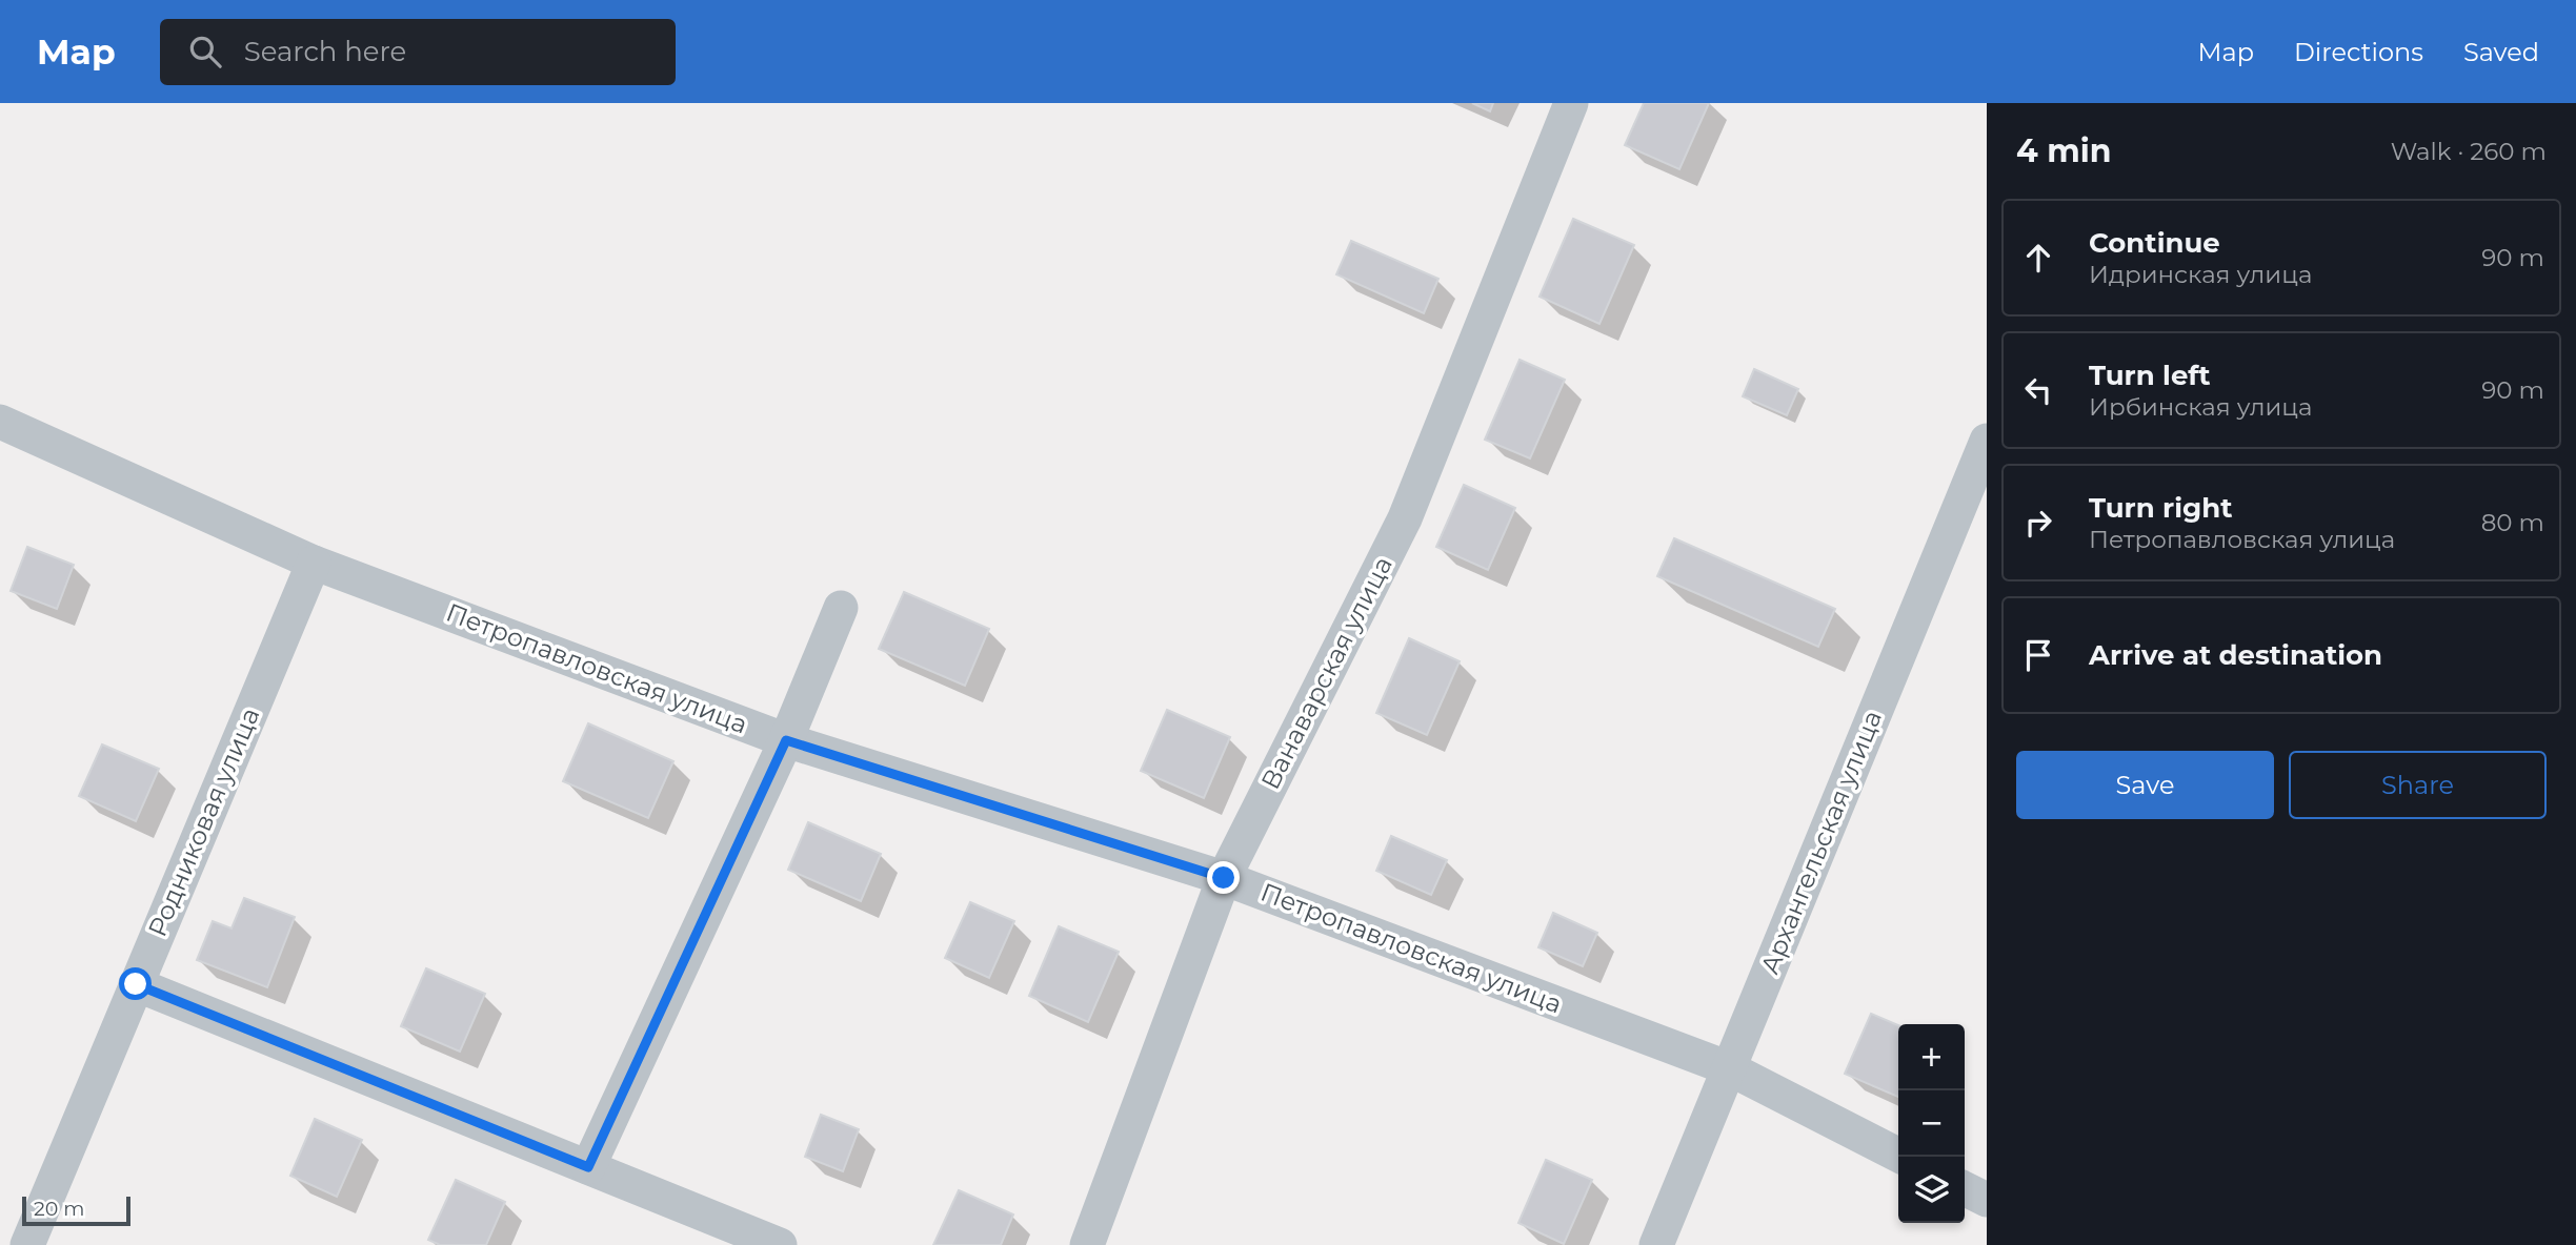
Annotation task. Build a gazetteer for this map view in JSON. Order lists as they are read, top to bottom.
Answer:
{
  "streets": {
    "street": [
      "Петропавловская улица",
      "Ванаварская улица",
      "Родниковая улица",
      "Архангельская улица"
    ]
  },
  "crossings": [
    ["Петропавловская улица", "Ванаварская улица"],
    ["Петропавловская улица", "Родниковая улица"],
    ["Петропавловская улица", "Архангельская улица"]
  ],
  "scale_bar": "20 m",
  "page": {
    "header": "Map",
    "search": "Search here",
    "nav": ["Map", "Directions", "Saved"],
    "heading": ["4 min", "Walk · 260 m"],
    "list": [
      ["Continue", "Идринская улица", "90 m"],
      ["Turn left", "Ирбинская улица", "90 m"],
      ["Turn right", "Петропавловская улица", "80 m"],
      "Arrive at destination"
    ],
    "buttons": ["Save", "Share"],
    "map_buttons": ["+", "−"],
    "scale": "20 m"
  }
}
